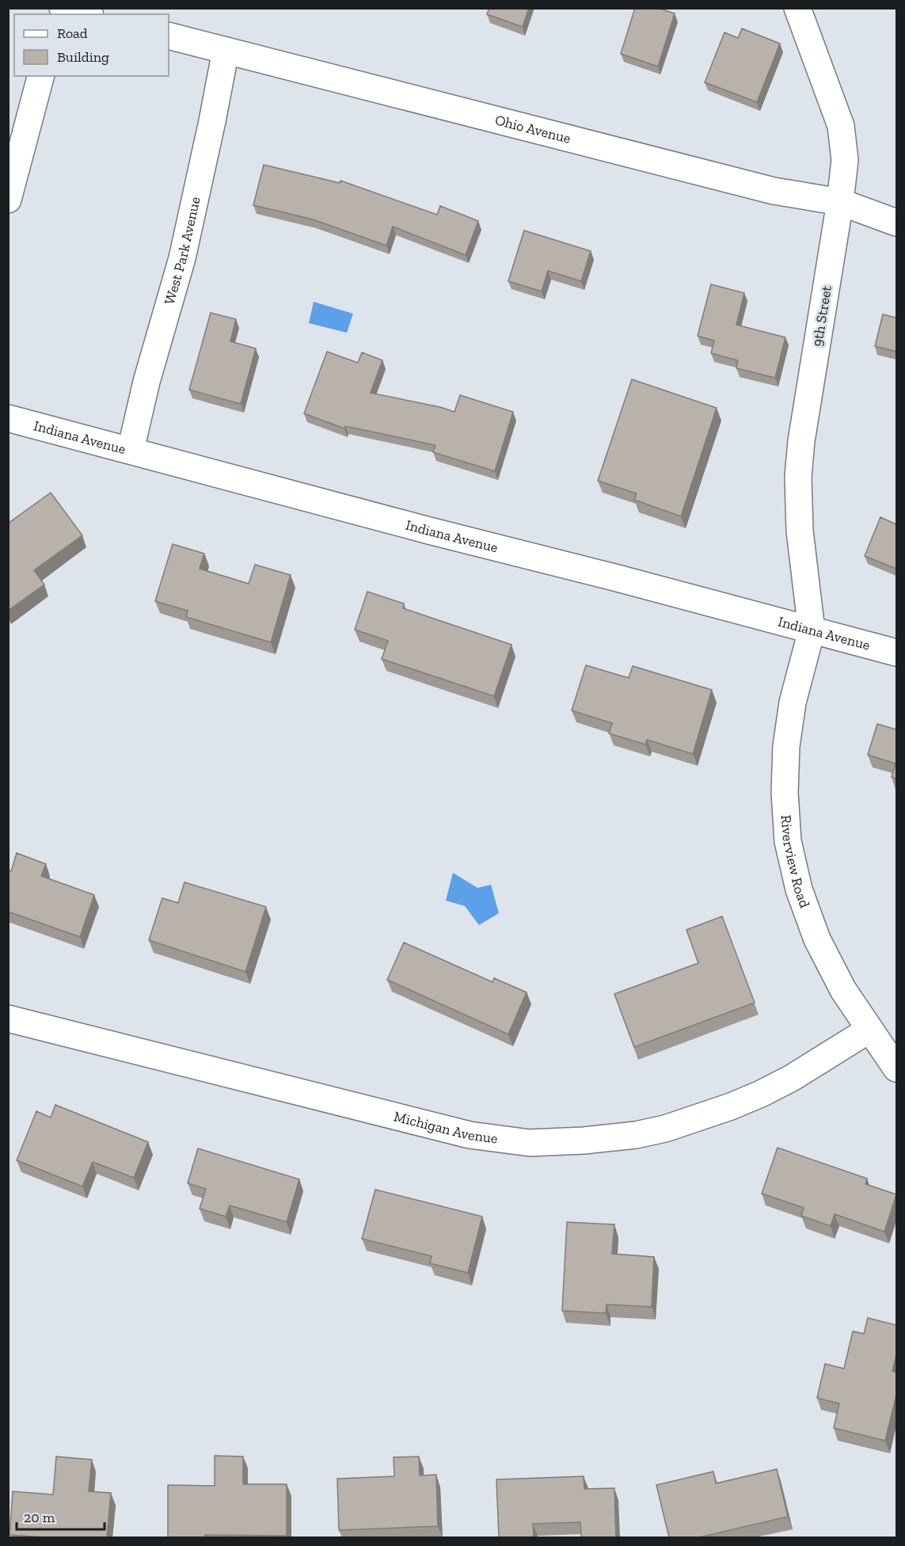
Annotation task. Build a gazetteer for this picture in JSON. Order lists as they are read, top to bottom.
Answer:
{
  "streets": {
    "street": [
      "Ohio Avenue",
      "West Park Avenue",
      "9th Street",
      "Indiana Avenue",
      "Riverview Road",
      "Michigan Avenue"
    ]
  },
  "crossings": [
    ["Ohio Avenue", "West Park Avenue"],
    ["Ohio Avenue", "9th Street"],
    ["West Park Avenue", "Indiana Avenue"],
    ["9th Street", "Indiana Avenue"],
    ["9th Street", "Riverview Road"],
    ["Indiana Avenue", "Riverview Road"],
    ["Riverview Road", "Michigan Avenue"]
  ],
  "legend": ["Road", "Building"],
  "scale_bar": "20 m"
}
